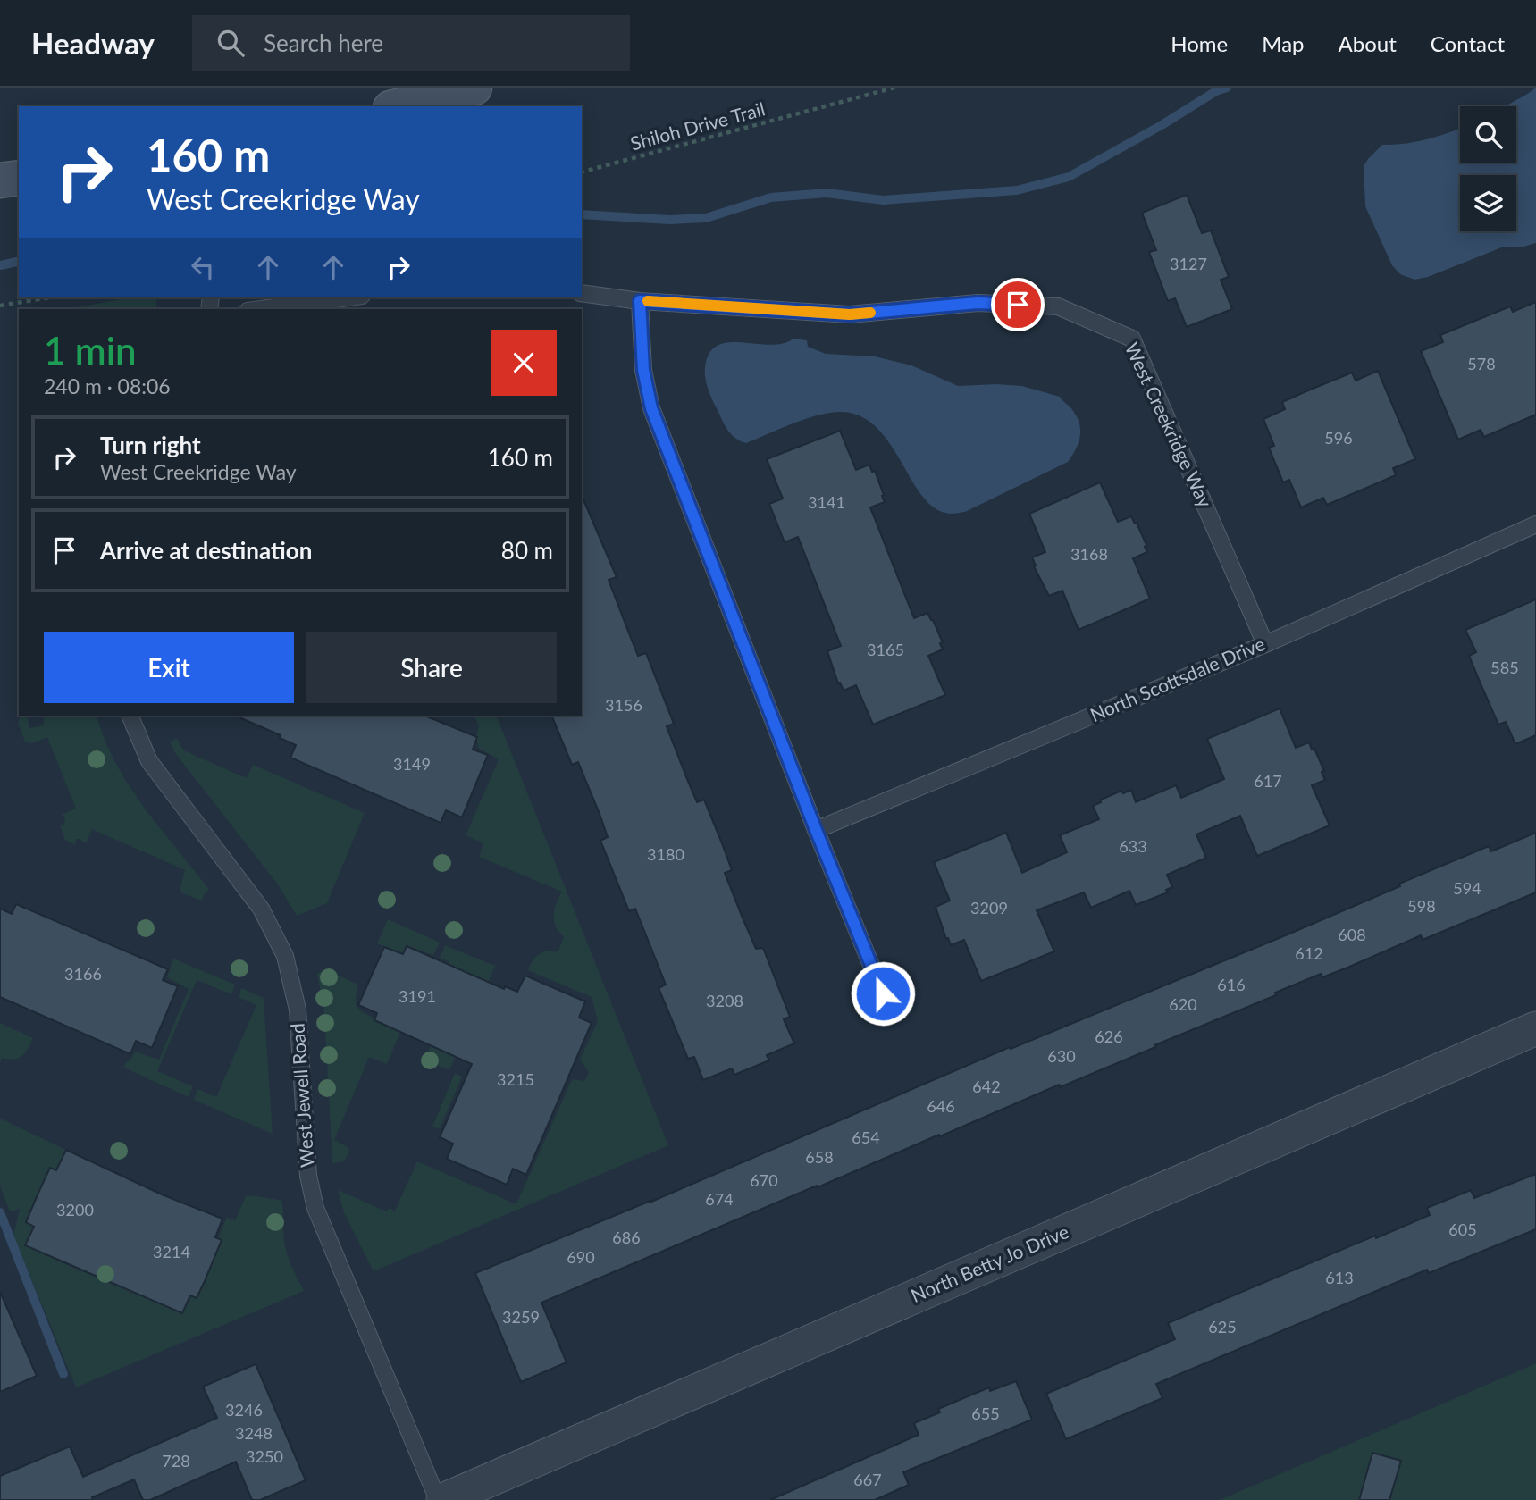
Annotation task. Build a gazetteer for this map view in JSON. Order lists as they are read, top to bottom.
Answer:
{
  "streets": {
    "street": ["North Betty Jo Drive"],
    "lane": ["West Creekridge Way", "North Scottsdale Drive", "West Jewell Road"],
    "path": ["Shiloh Drive Trail"]
  },
  "crossings": [
    ["West Creekridge Way", "North Scottsdale Drive"]
  ],
  "house_numbers": [
    "3127",
    "578",
    "596",
    "3141",
    "3168",
    "3165",
    "585",
    "3156",
    "3149",
    "617",
    "633",
    "3180",
    "594",
    "598",
    "3209",
    "608",
    "612",
    "3166",
    "616",
    "3191",
    "3208",
    "620",
    "626",
    "630",
    "3215",
    "642",
    "646",
    "654",
    "658",
    "670",
    "674",
    "3200",
    "605",
    "686",
    "3214",
    "690",
    "613",
    "3259",
    "625",
    "3246",
    "655",
    "3248",
    "3250",
    "728",
    "667"
  ],
  "page": {
    "header": "Headway",
    "search": "Search here",
    "nav": [
      "Home",
      "Map",
      "About",
      "Contact"
    ],
    "turn": ["160 m", "West Creekridge Way"],
    "heading": ["1 min", "240 m · 08:06"],
    "list": [
      {
        "name": "Turn right",
        "note": "West Creekridge Way",
        "value": "160 m"
      },
      {
        "name": "Arrive at destination",
        "value": "80 m"
      }
    ],
    "buttons": ["Exit", "Share"]
  }
}
